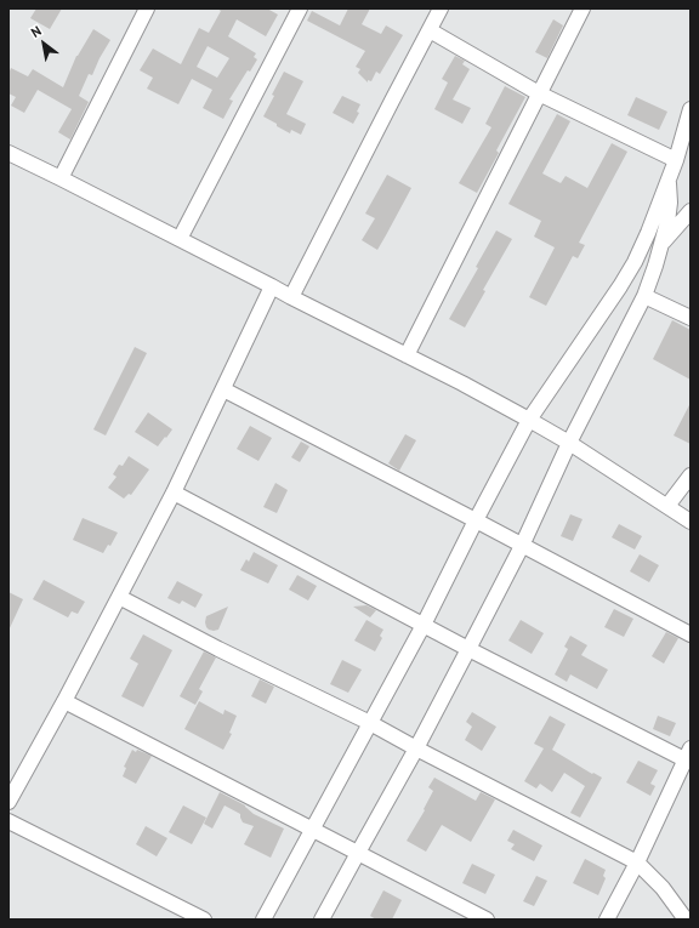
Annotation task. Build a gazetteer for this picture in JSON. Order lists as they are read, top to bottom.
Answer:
{
  "north": "top left"
}
